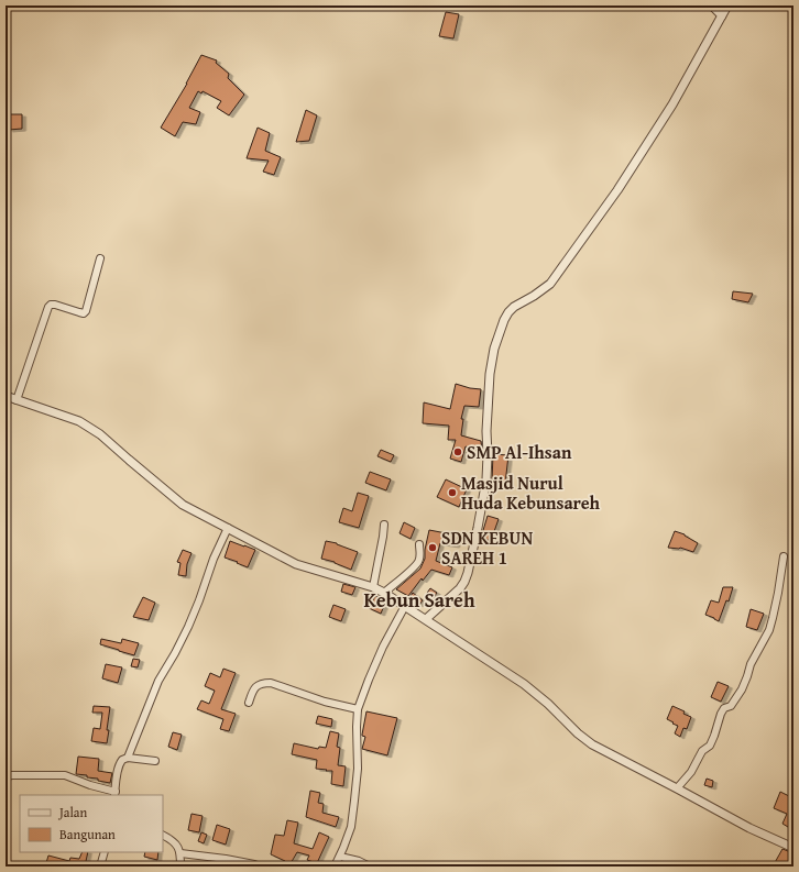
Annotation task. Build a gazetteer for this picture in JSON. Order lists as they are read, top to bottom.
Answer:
{
  "districts": ["Kebun Sareh"],
  "places": ["SMP Al-Ihsan", "Masjid Nurul Huda Kebunsareh", "SDN KEBUN SAREH 1"],
  "legend": ["Jalan", "Bangunan"]
}
